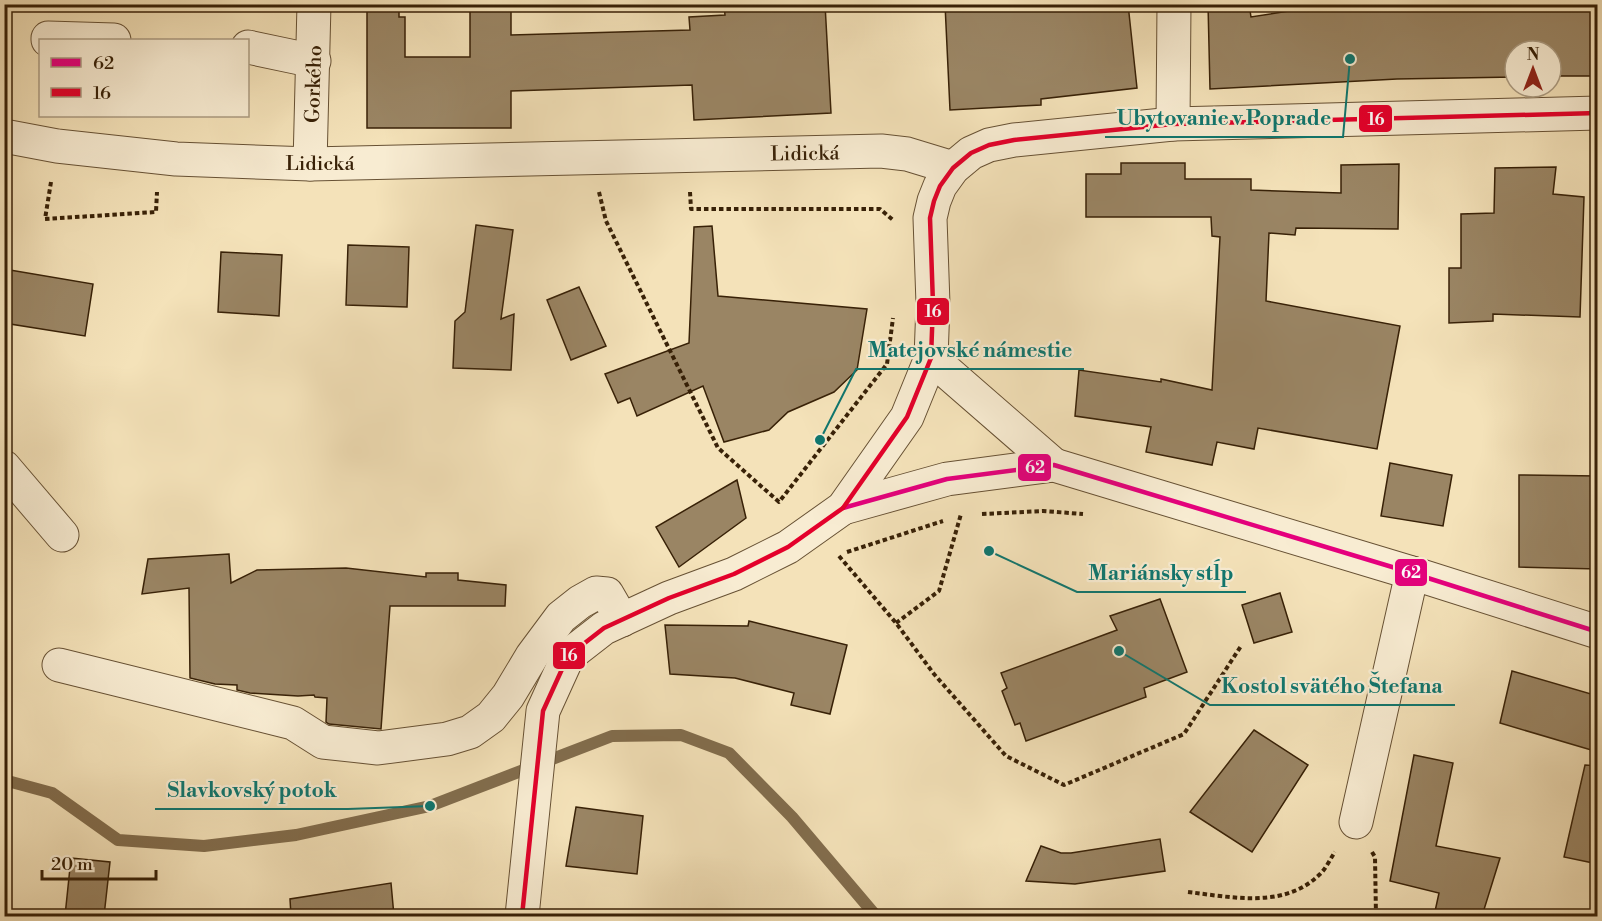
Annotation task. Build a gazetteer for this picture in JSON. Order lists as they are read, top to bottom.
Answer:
{
  "streets": {
    "street": ["Gorkého", "Lidická"]
  },
  "crossings": [
    ["Gorkého", "Lidická"]
  ],
  "places": [
    "Ubytovanie v Poprade",
    "Matejovské námestie",
    "Mariánsky stĺp",
    "Kostol svätého Štefana",
    "Slavkovský potok"
  ],
  "lines": ["transit line 16", "transit line 62"],
  "legend": ["62", "16"],
  "scale_bar": "20 m",
  "north": "top"
}
